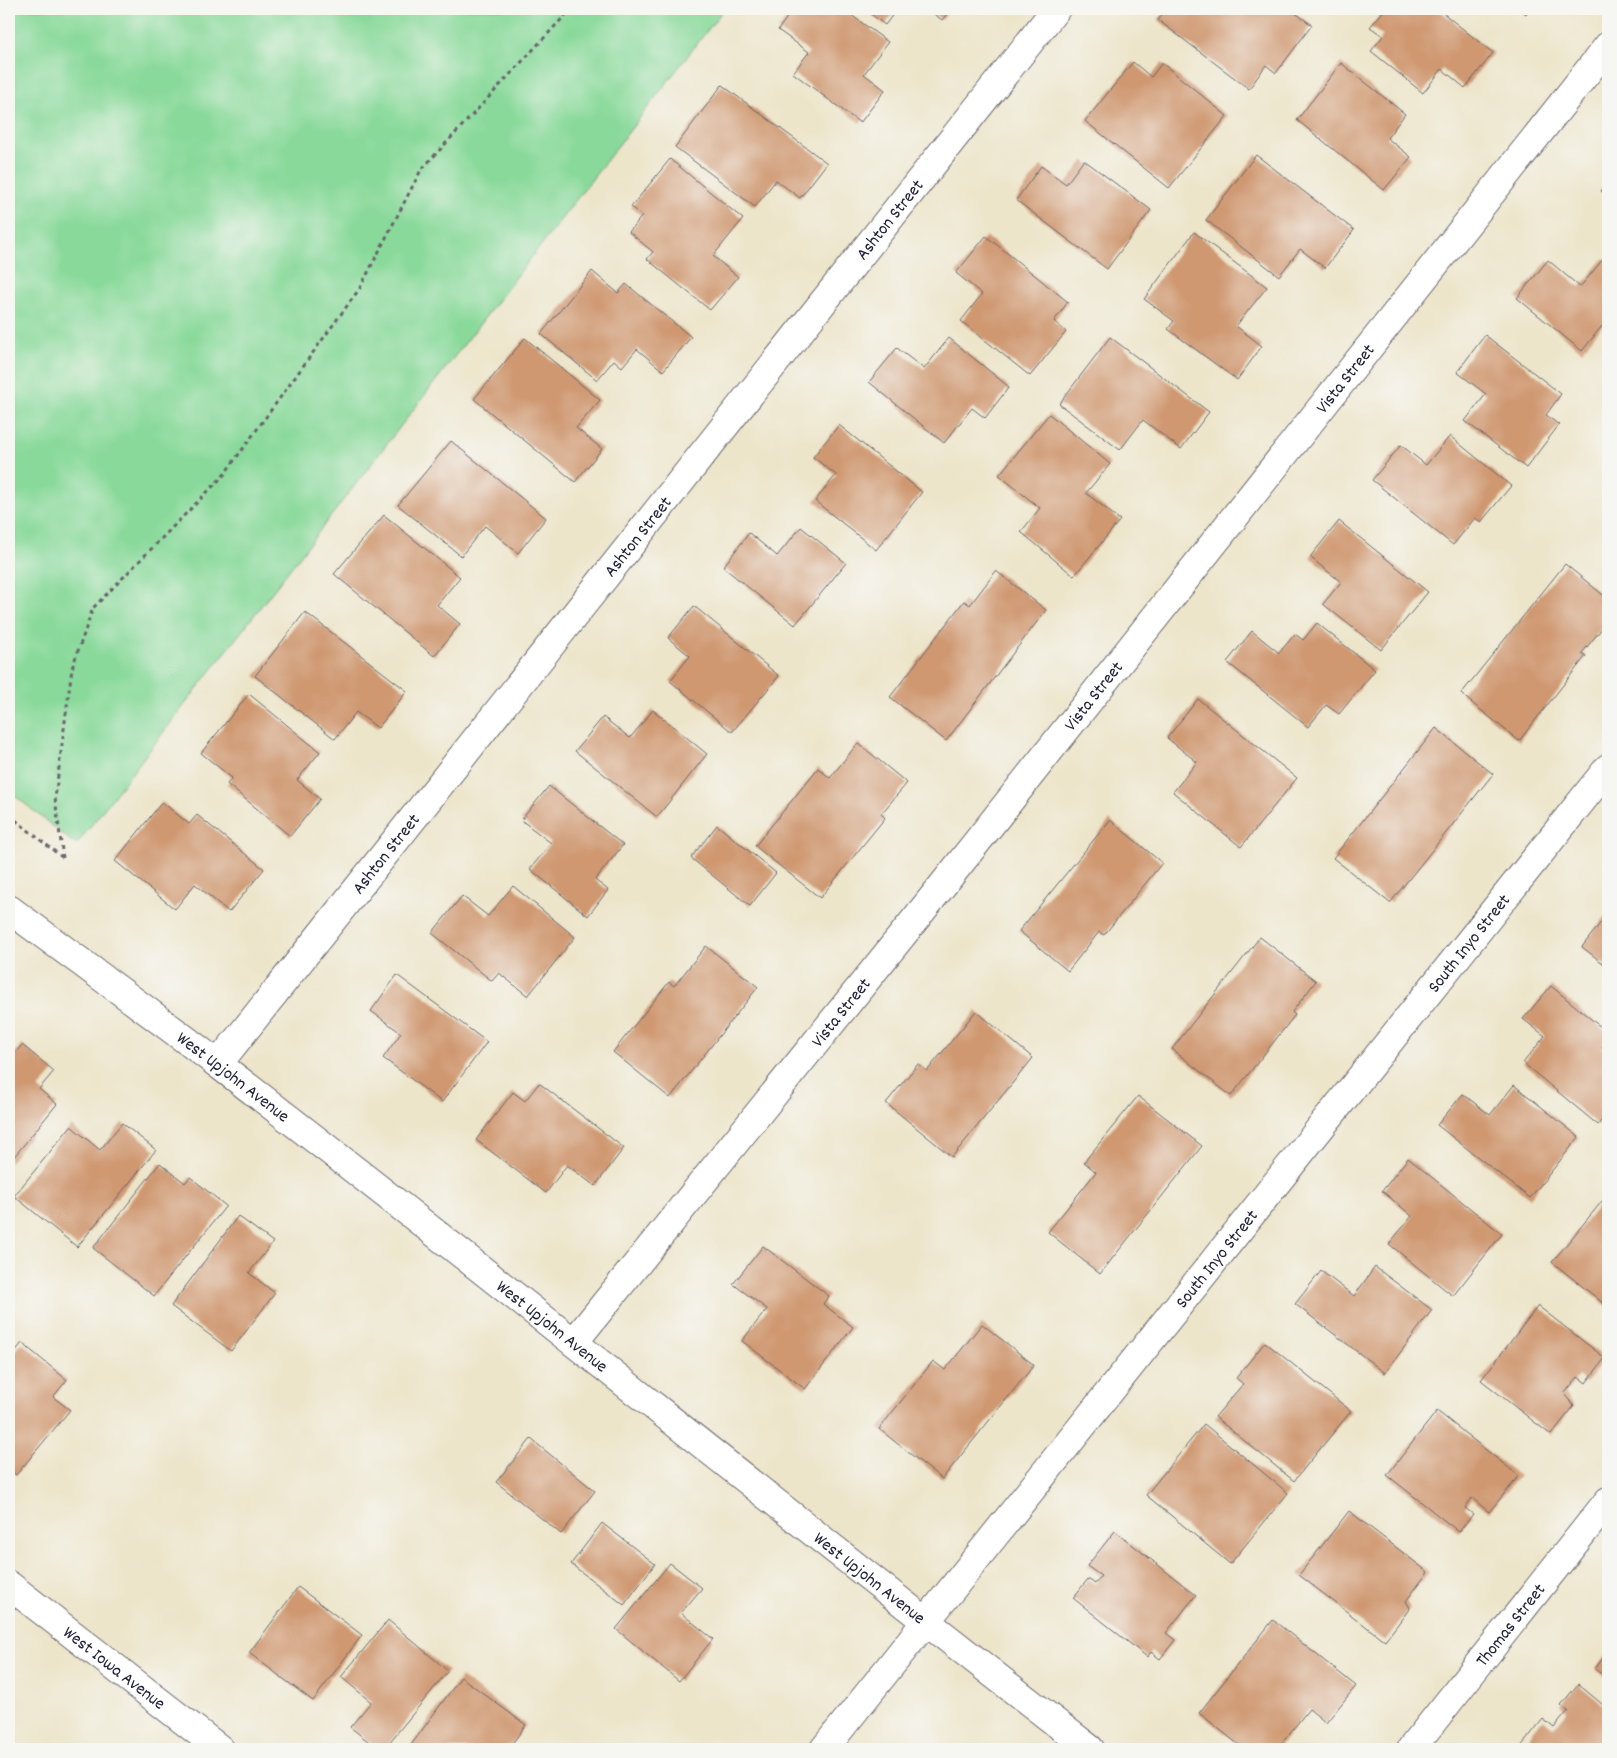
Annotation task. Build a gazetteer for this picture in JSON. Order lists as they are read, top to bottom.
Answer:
{
  "streets": {
    "street": [
      "Ashton Street",
      "Vista Street",
      "South Inyo Street",
      "West Upjohn Avenue",
      "Thomas Street",
      "West Iowa Avenue"
    ]
  },
  "crossings": [
    ["Ashton Street", "West Upjohn Avenue"],
    ["Vista Street", "West Upjohn Avenue"],
    ["South Inyo Street", "West Upjohn Avenue"]
  ]
}
